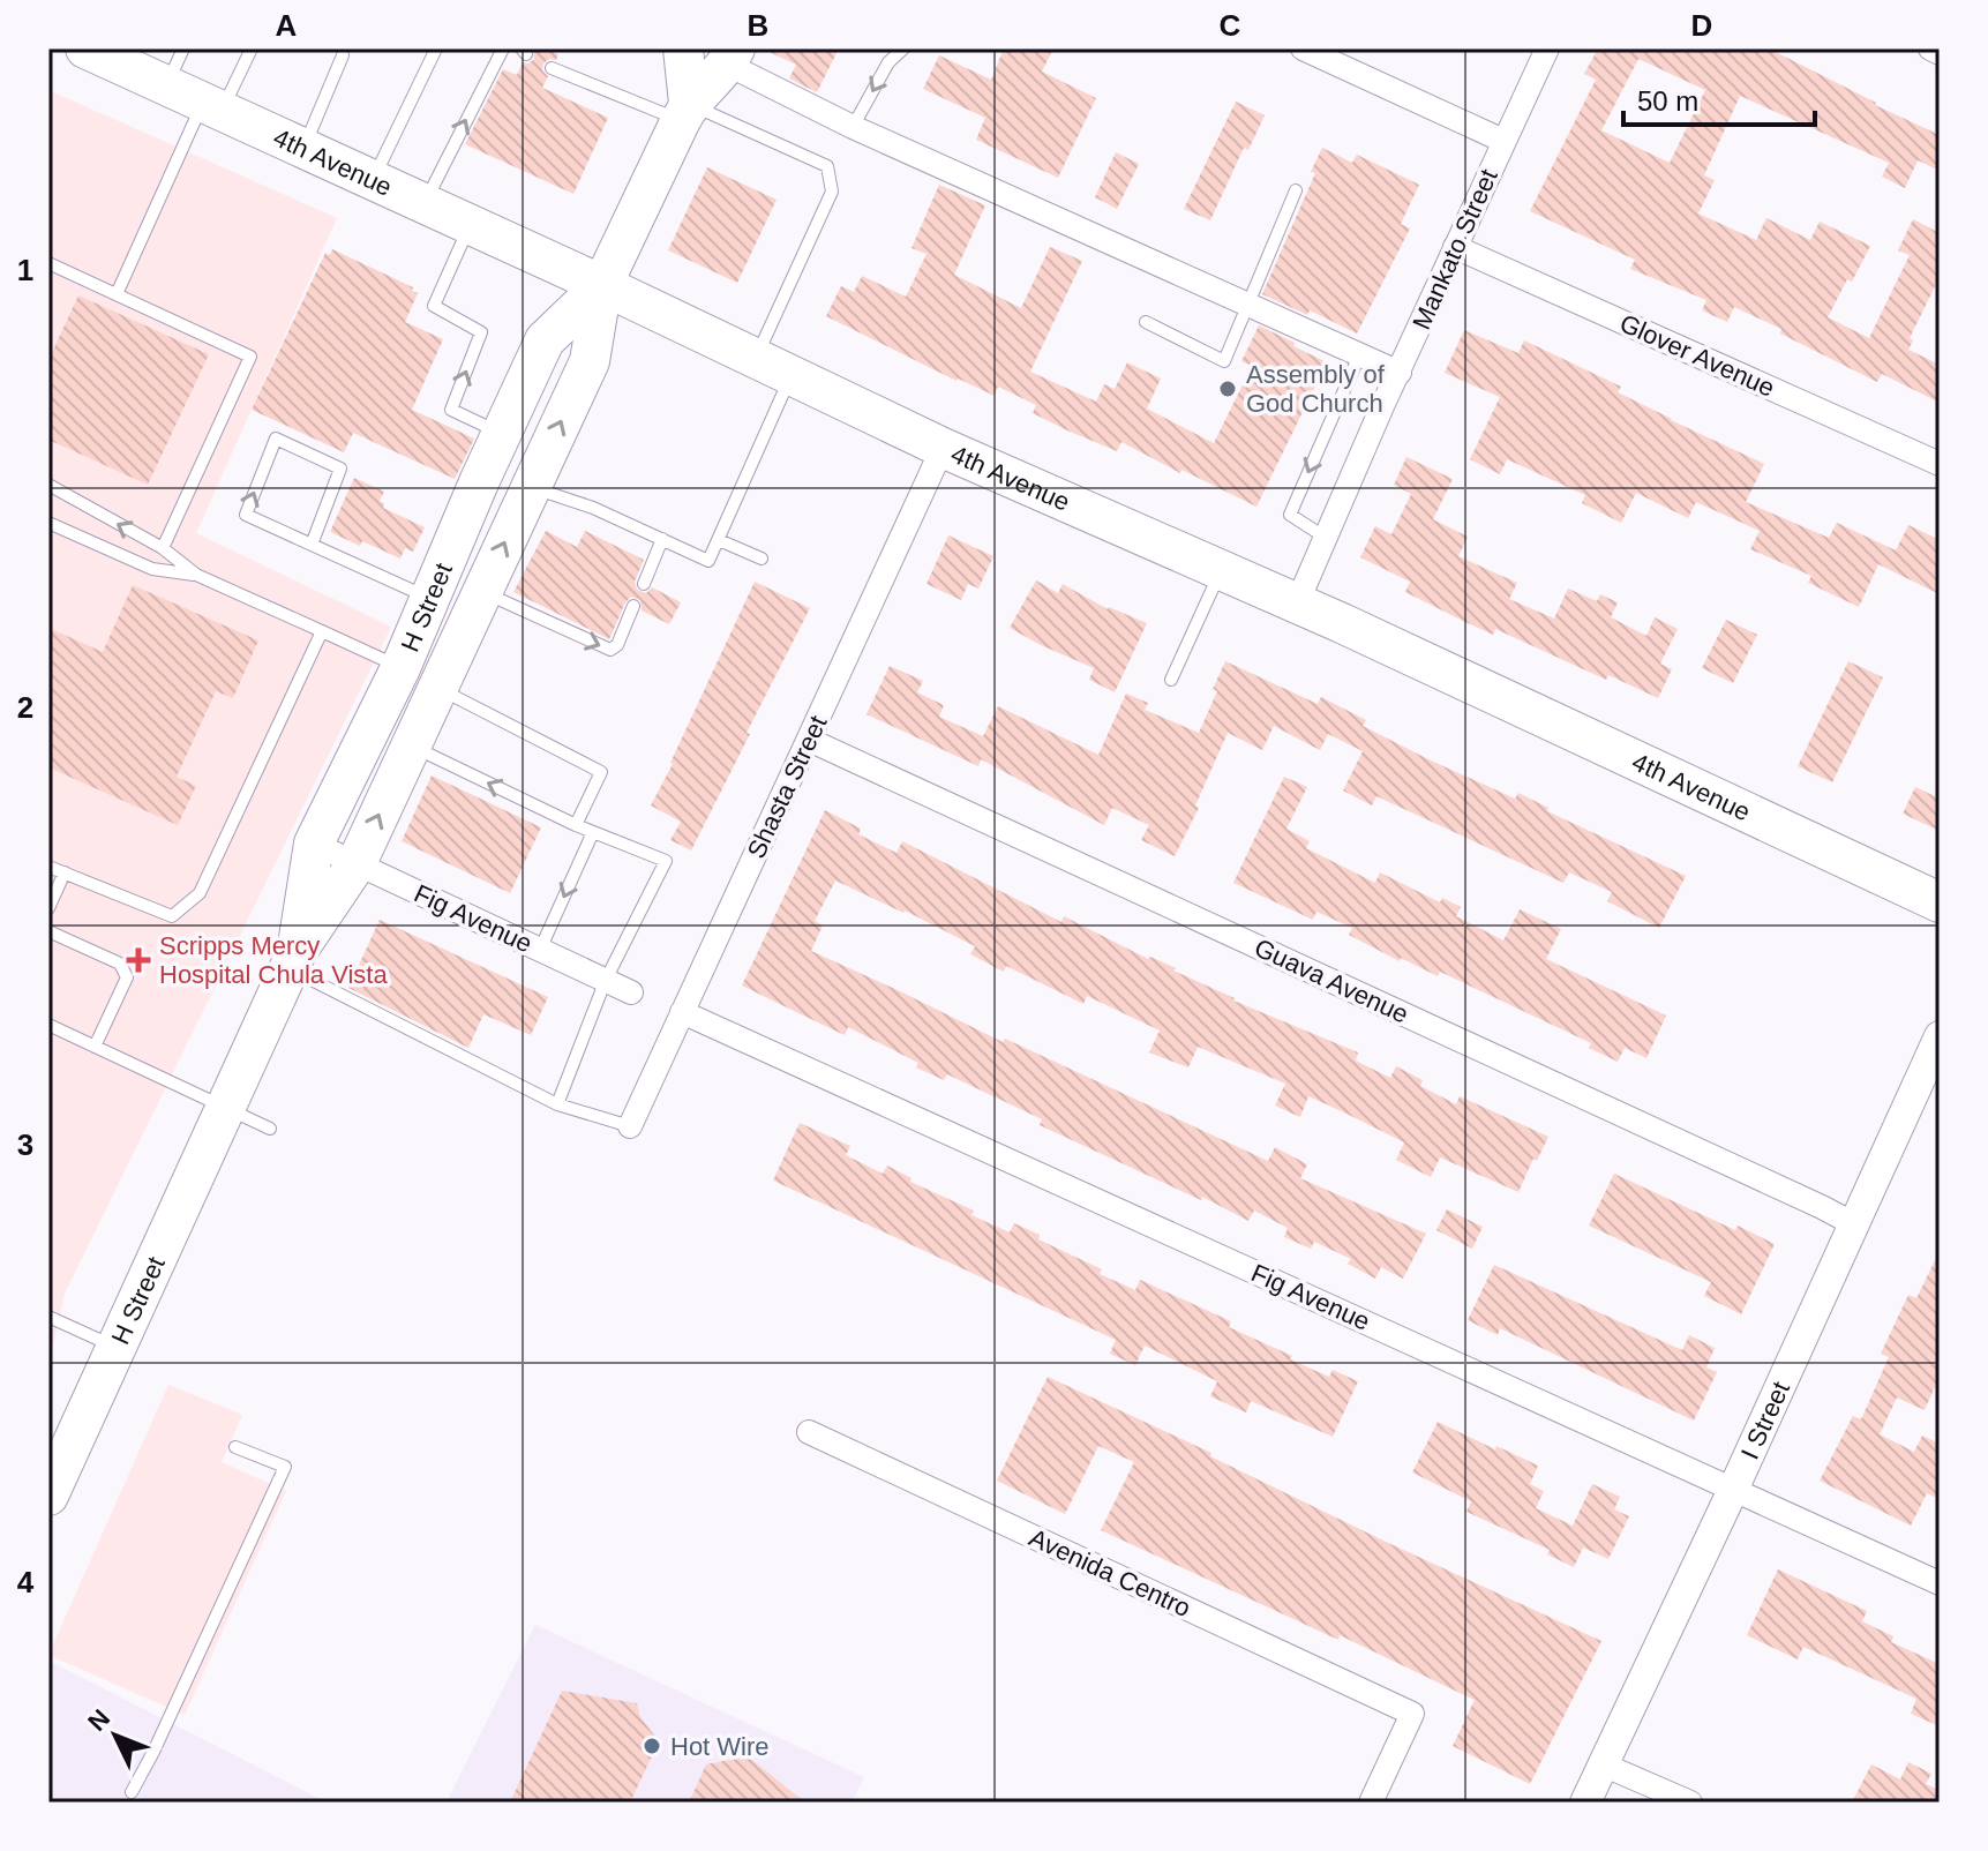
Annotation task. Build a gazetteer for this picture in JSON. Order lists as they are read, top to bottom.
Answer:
{
  "streets": {
    "main road": ["4th Avenue", "H Street"],
    "street": [
      "Mankato Street",
      "Glover Avenue",
      "Shasta Street",
      "Fig Avenue",
      "Guava Avenue",
      "I Street",
      "Avenida Centro"
    ]
  },
  "crossings": [
    ["4th Avenue", "Mankato Street"],
    ["4th Avenue", "H Street"],
    ["4th Avenue", "Shasta Street"],
    ["Mankato Street", "Glover Avenue"],
    ["H Street", "Fig Avenue"],
    ["Shasta Street", "Fig Avenue"],
    ["Shasta Street", "Guava Avenue"],
    ["Fig Avenue", "I Street"],
    ["Guava Avenue", "I Street"]
  ],
  "places": {
    "other": ["Assembly of God Church", "Hot Wire"],
    "health": ["Scripps Mercy Hospital Chula Vista"]
  },
  "scale_bar": "50 m",
  "north": "top left",
  "grid": {
    "columns": [
      "A",
      "B",
      "C",
      "D"
    ],
    "rows": [
      "1",
      "2",
      "3",
      "4"
    ]
  }
}
